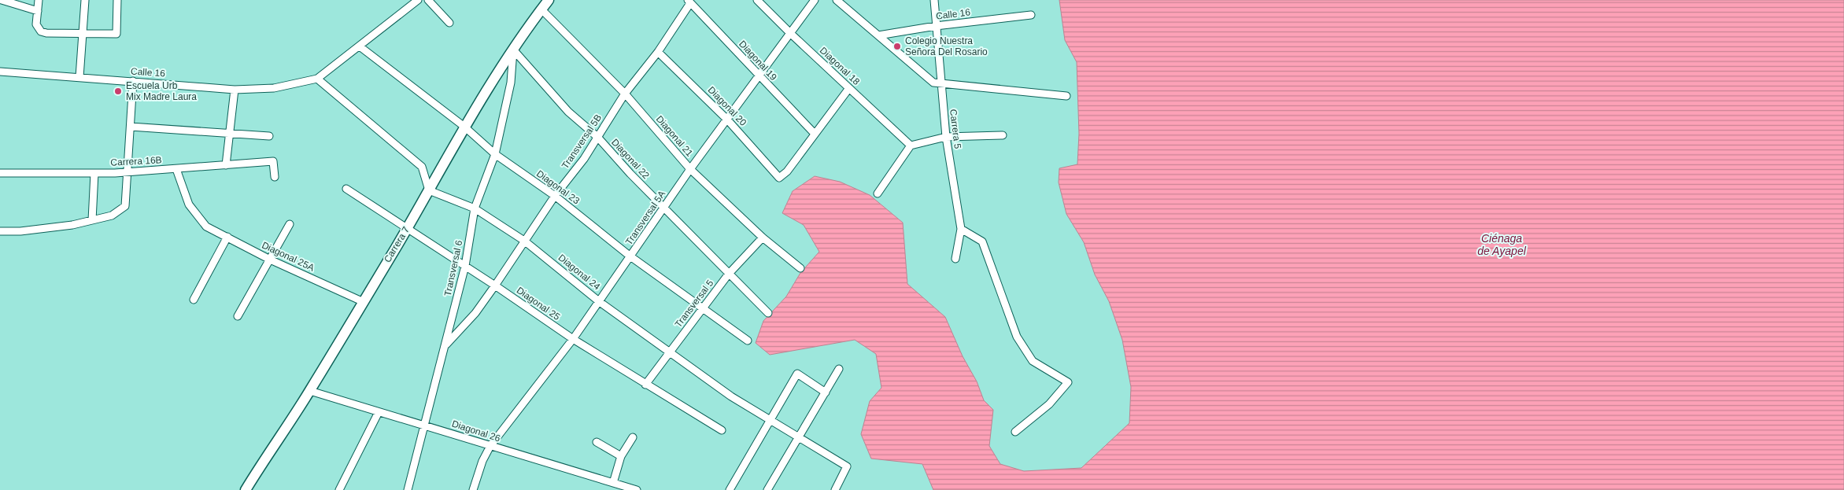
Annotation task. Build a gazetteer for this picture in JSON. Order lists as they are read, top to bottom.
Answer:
{
  "streets": {
    "main road": ["Carrera 7"],
    "street": [
      "Calle 16",
      "Diagonal 19",
      "Diagonal 18",
      "Diagonal 20",
      "Carrera 5",
      "Diagonal 21",
      "Transversal 5B",
      "Diagonal 22",
      "Carrera 16B",
      "Diagonal 23",
      "Transversal 5A",
      "Diagonal 25A",
      "Transversal 6",
      "Diagonal 24",
      "Diagonal 25",
      "Transversal 5",
      "Diagonal 26"
    ]
  },
  "crossings": [
    ["Calle 16", "Carrera 5"],
    ["Diagonal 19", "Diagonal 20"],
    ["Diagonal 19", "Transversal 5B"],
    ["Diagonal 19", "Transversal 5A"],
    ["Diagonal 18", "Transversal 5A"],
    ["Diagonal 20", "Transversal 5B"],
    ["Diagonal 20", "Transversal 5A"],
    ["Diagonal 21", "Transversal 5B"],
    ["Diagonal 21", "Transversal 5A"],
    ["Diagonal 21", "Carrera 7"],
    ["Diagonal 21", "Transversal 5"],
    ["Transversal 5B", "Diagonal 22"],
    ["Transversal 5B", "Diagonal 23"],
    ["Transversal 5B", "Transversal 6"],
    ["Transversal 5B", "Diagonal 24"],
    ["Transversal 5B", "Diagonal 25"],
    ["Diagonal 22", "Transversal 5A"],
    ["Diagonal 22", "Carrera 7"],
    ["Diagonal 22", "Transversal 6"],
    ["Diagonal 22", "Transversal 5"],
    ["Carrera 16B", "Diagonal 25A"],
    ["Diagonal 23", "Transversal 5A"],
    ["Diagonal 23", "Carrera 7"],
    ["Diagonal 23", "Transversal 6"],
    ["Diagonal 23", "Transversal 5"],
    ["Transversal 5A", "Diagonal 24"],
    ["Transversal 5A", "Diagonal 25"],
    ["Transversal 5A", "Diagonal 26"],
    ["Carrera 7", "Diagonal 25A"],
    ["Carrera 7", "Transversal 6"],
    ["Carrera 7", "Diagonal 24"],
    ["Carrera 7", "Diagonal 25"],
    ["Carrera 7", "Diagonal 26"],
    ["Transversal 6", "Diagonal 24"],
    ["Transversal 6", "Diagonal 25"],
    ["Transversal 6", "Diagonal 26"],
    ["Diagonal 24", "Transversal 5"],
    ["Diagonal 25", "Transversal 5"]
  ],
  "water": ["Ciénaga de Ayapel"],
  "places": ["Colegio Nuestra Señora Del Rosario", "Escuela Urb Mix Madre Laura"]
}
